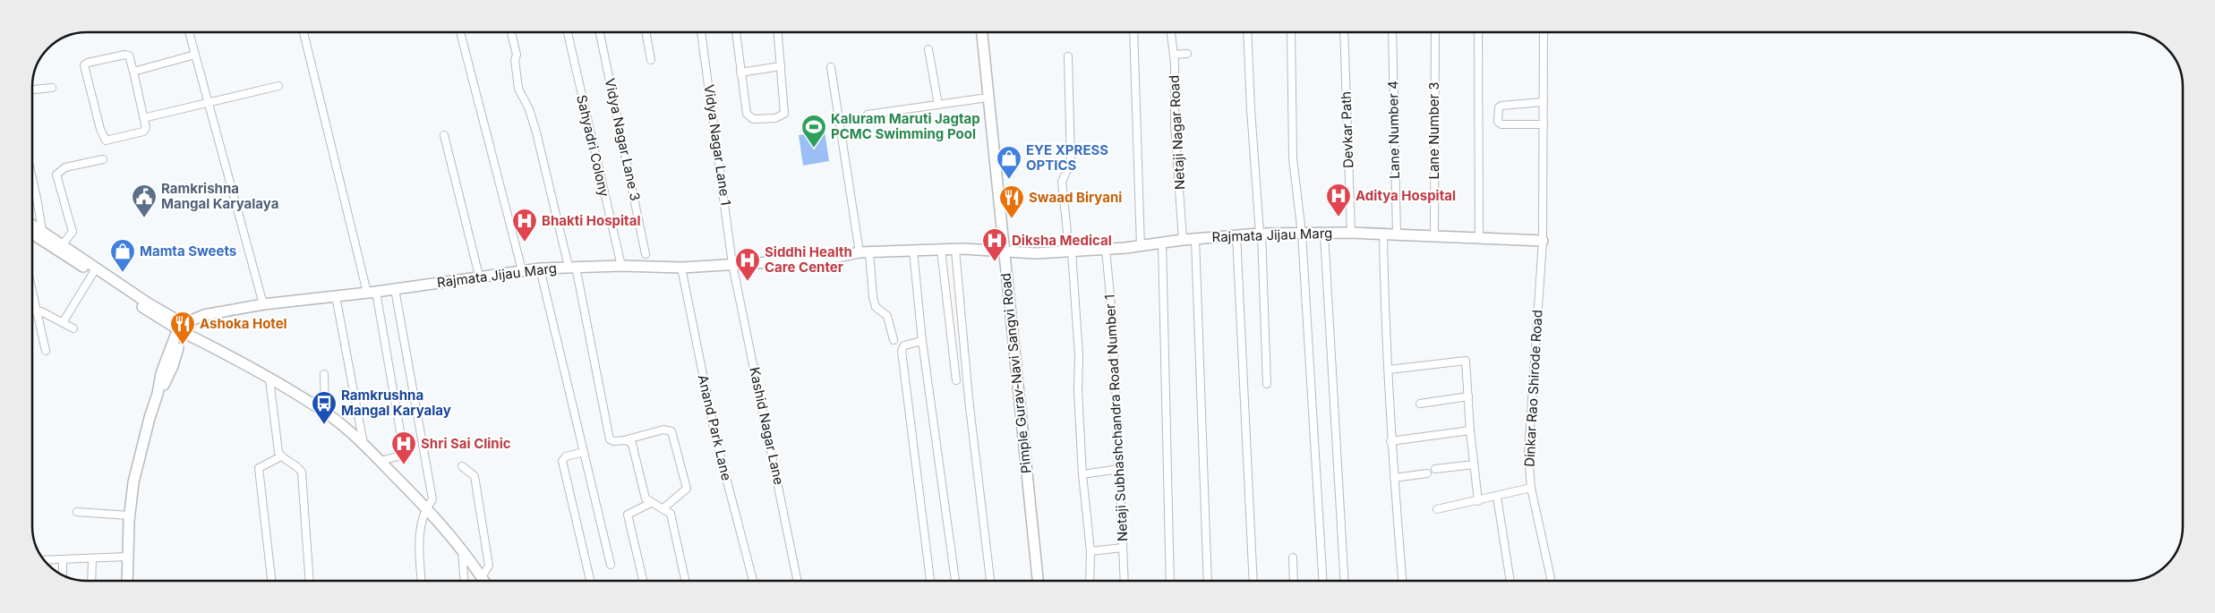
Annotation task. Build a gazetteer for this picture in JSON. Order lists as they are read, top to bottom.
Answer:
{
  "streets": {
    "street": [
      "Devkar Path",
      "Lane Number 4",
      "Lane Number 3",
      "Netaji Nagar Road",
      "Vidya Nagar Lane 3",
      "Vidya Nagar Lane 1",
      "Sahyadri Colony",
      "Rajmata Jijau Marg",
      "Pimple Gurav-Navi Sangvi Road",
      "Dinkar Rao Shirode Road",
      "Netaji Subhashchandra Road Number 1",
      "Kashid Nagar Lane",
      "Anand Park Lane"
    ]
  },
  "crossings": [
    ["Devkar Path", "Rajmata Jijau Marg"],
    ["Lane Number 4", "Rajmata Jijau Marg"],
    ["Lane Number 3", "Rajmata Jijau Marg"],
    ["Netaji Nagar Road", "Rajmata Jijau Marg"],
    ["Vidya Nagar Lane 1", "Rajmata Jijau Marg"],
    ["Vidya Nagar Lane 1", "Kashid Nagar Lane"],
    ["Sahyadri Colony", "Rajmata Jijau Marg"],
    ["Rajmata Jijau Marg", "Pimple Gurav-Navi Sangvi Road"],
    ["Rajmata Jijau Marg", "Dinkar Rao Shirode Road"],
    ["Rajmata Jijau Marg", "Netaji Subhashchandra Road Number 1"],
    ["Rajmata Jijau Marg", "Kashid Nagar Lane"],
    ["Rajmata Jijau Marg", "Anand Park Lane"]
  ],
  "places": {
    "sports": ["Kaluram Maruti Jagtap PCMC Swimming Pool"],
    "shop": ["EYE XPRESS OPTICS", "Mamta Sweets"],
    "hospital": [
      "Aditya Hospital",
      "Bhakti Hospital",
      "Diksha Medical",
      "Siddhi Health Care Center",
      "Shri Sai Clinic"
    ],
    "public building": ["Ramkrishna Mangal Karyalaya"],
    "restaurant": ["Swaad Biryani", "Ashoka Hotel"],
    "bus stop": ["Ramkrushna Mangal Karyalay"]
  }
}
